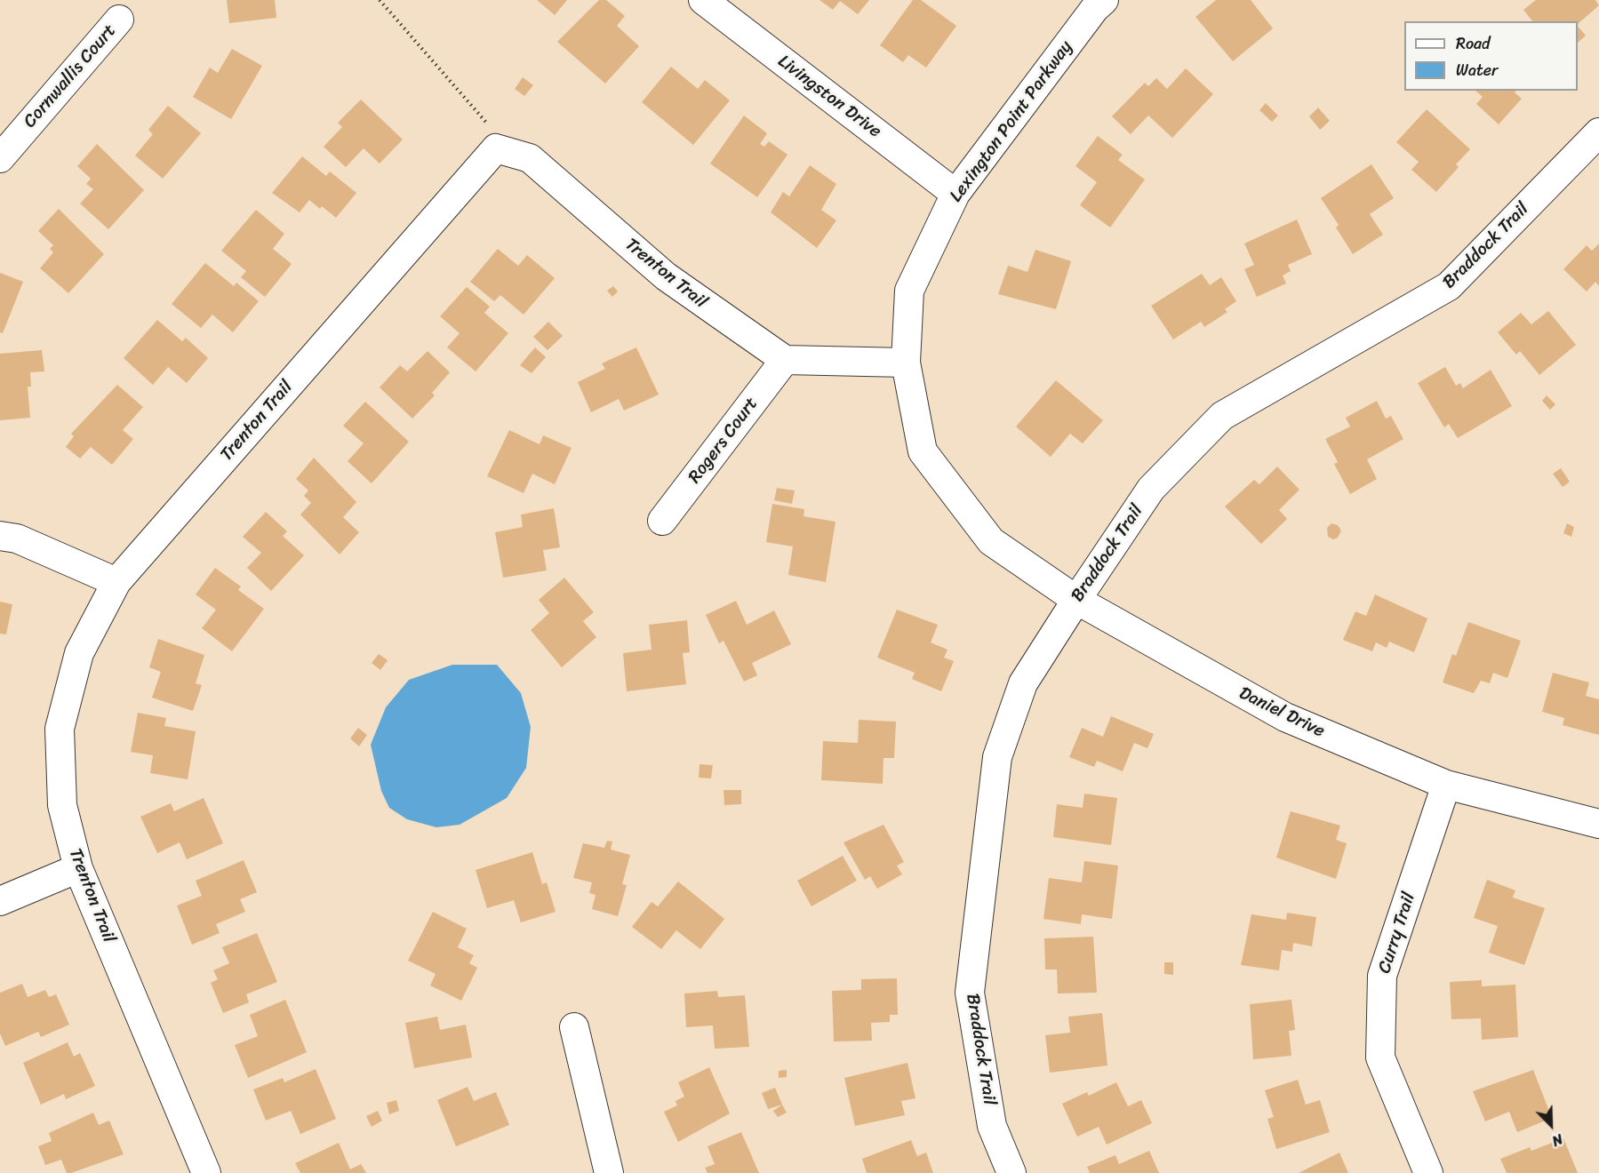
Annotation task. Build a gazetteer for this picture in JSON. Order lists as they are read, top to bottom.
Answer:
{
  "streets": {
    "street": [
      "Cornwallis Court",
      "Livingston Drive",
      "Lexington Point Parkway",
      "Braddock Trail",
      "Trenton Trail",
      "Rogers Court",
      "Daniel Drive",
      "Curry Trail"
    ]
  },
  "crossings": [
    ["Livingston Drive", "Lexington Point Parkway"],
    ["Lexington Point Parkway", "Daniel Drive"],
    ["Braddock Trail", "Daniel Drive"],
    ["Trenton Trail", "Rogers Court"],
    ["Daniel Drive", "Curry Trail"]
  ],
  "legend": ["Road", "Water"],
  "north": "bottom right"
}
